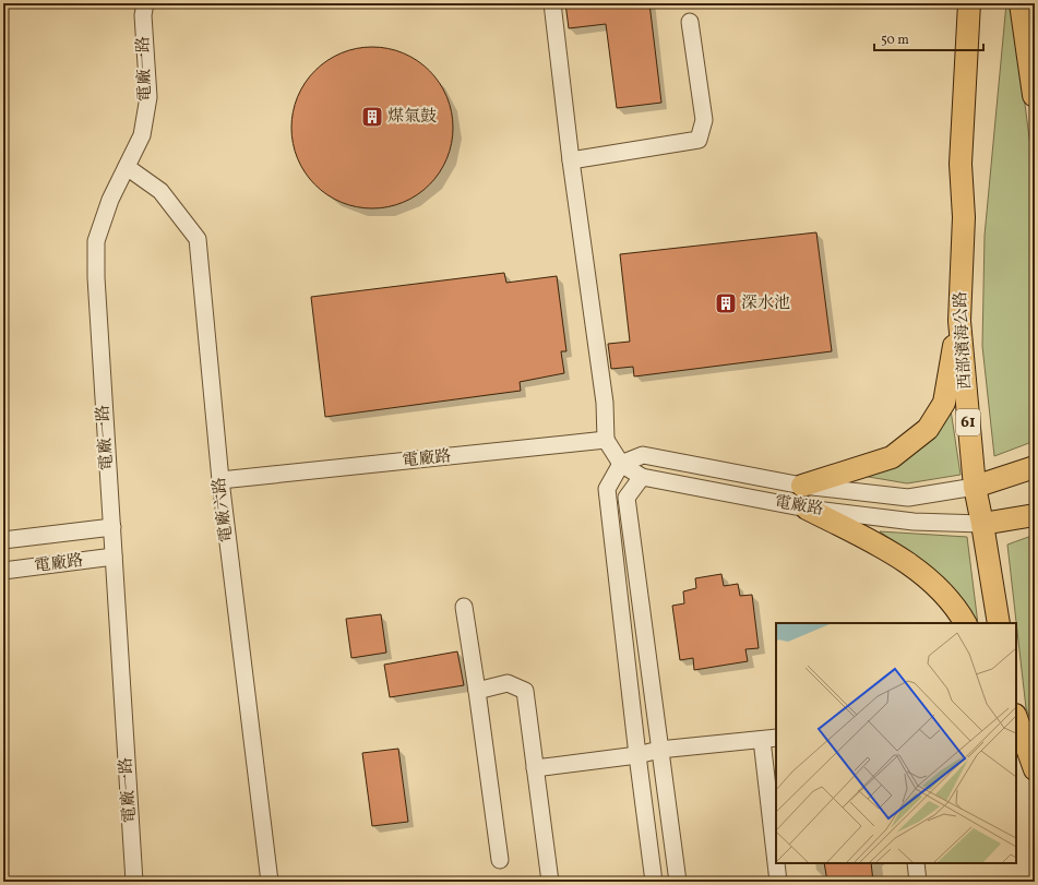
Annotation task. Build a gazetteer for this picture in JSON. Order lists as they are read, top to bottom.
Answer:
{
  "streets": {
    "main road": ["西部濱海公路", "61"],
    "street": ["電廠一路", "電廠路", "電廠六路"]
  },
  "crossings": [
    ["電廠一路", "電廠路"],
    ["電廠一路", "電廠六路"],
    ["西部濱海公路", "電廠路"],
    ["電廠路", "電廠六路"]
  ],
  "places": {
    "building": ["煤氣鼓", "深水池"]
  },
  "scale_bar": "50 m"
}
